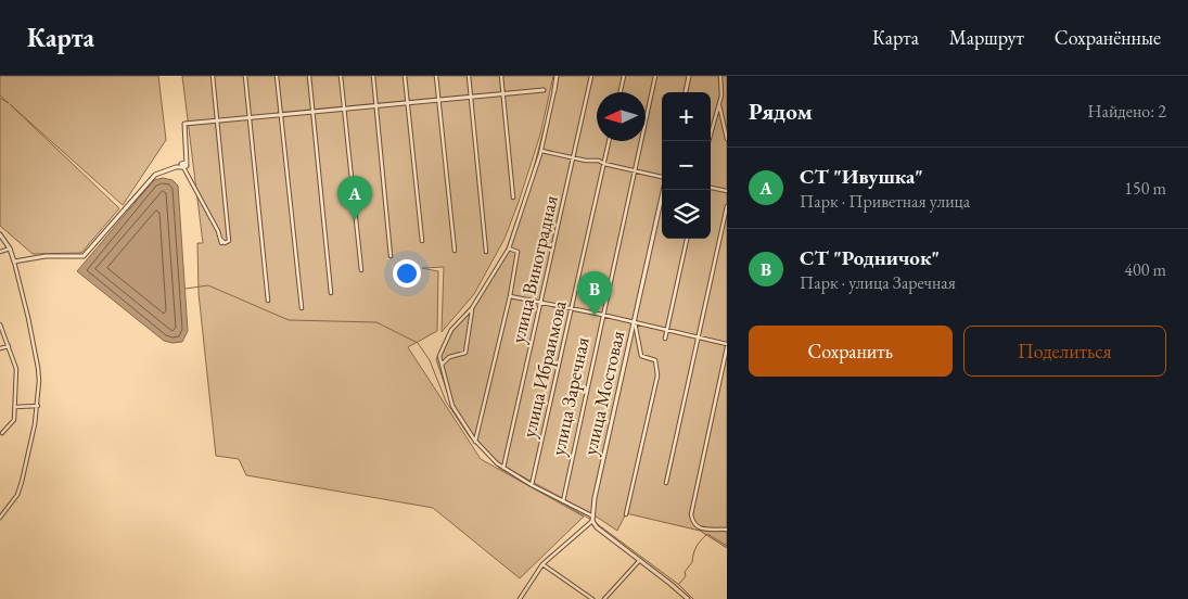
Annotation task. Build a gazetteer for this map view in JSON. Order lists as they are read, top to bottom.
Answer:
{
  "streets": {
    "street": [
      "улица Виноградная",
      "улица Ибраимова",
      "улица Мостовая",
      "улица Заречная"
    ]
  },
  "north": "left",
  "page": {
    "header": "Карта",
    "nav": ["Карта", "Маршрут", "Сохранённые"],
    "heading": ["Рядом", "Найдено: 2"],
    "map_buttons": ["+", "−"],
    "list": [
      {
        "mark": "A",
        "name": "СТ \"Ивушка\"",
        "note": "Парк · Приветная улица",
        "value": "150 m"
      },
      {
        "mark": "B",
        "name": "СТ \"Родничок\"",
        "note": "Парк · улица Заречная",
        "value": "400 m"
      }
    ],
    "pins": ["A", "B"],
    "buttons": ["Сохранить", "Поделиться"]
  }
}
